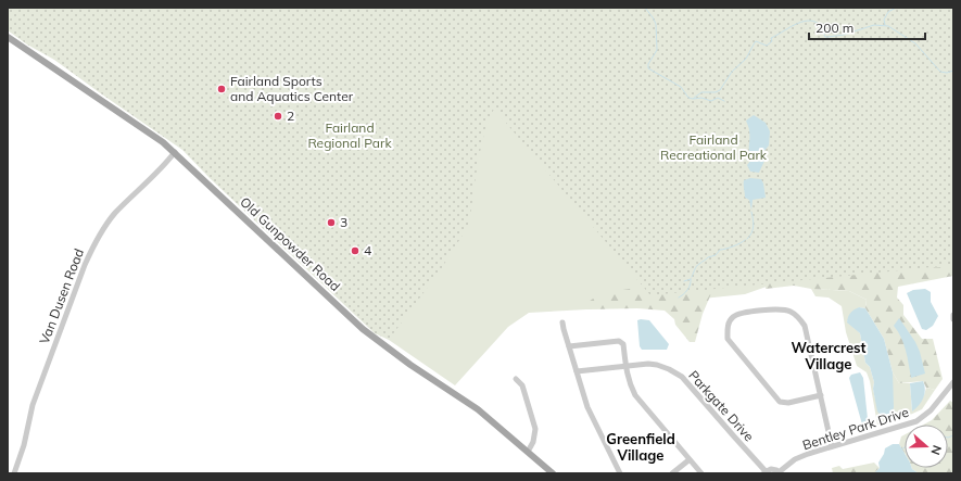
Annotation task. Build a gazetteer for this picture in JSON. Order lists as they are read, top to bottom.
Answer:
{
  "streets": {
    "main road": ["Old Gunpowder Road"],
    "street": ["Van Dusen Road", "Parkgate Drive", "Bentley Park Drive"]
  },
  "crossings": [
    ["Old Gunpowder Road", "Van Dusen Road"]
  ],
  "districts": ["Watercrest Village", "Greenfield Village"],
  "parks": ["Fairland Regional Park", "Fairland Recreational Park"],
  "places": [
    "Fairland Sports and Aquatics Center",
    "2",
    "3",
    "4"
  ],
  "scale_bar": "200 m",
  "north": "right"
}
